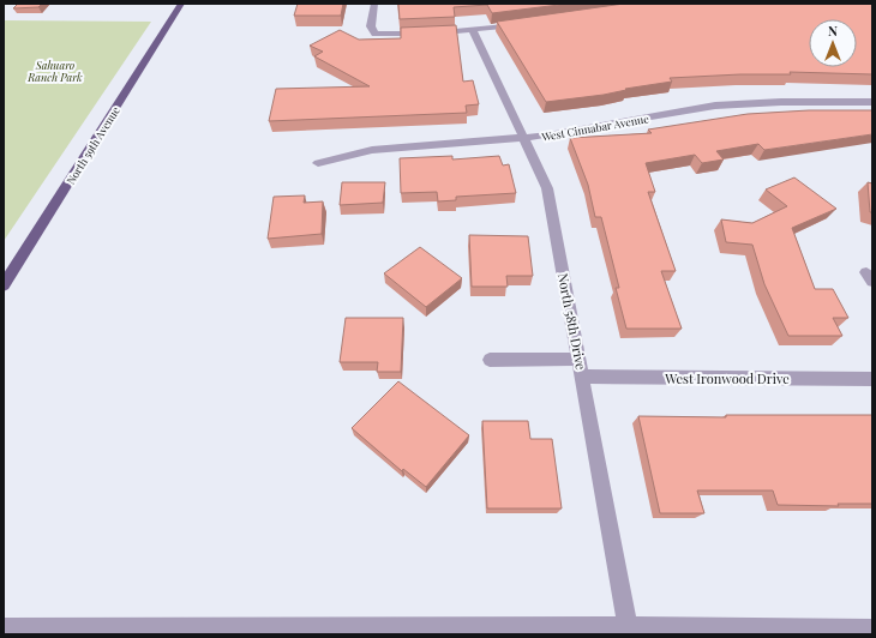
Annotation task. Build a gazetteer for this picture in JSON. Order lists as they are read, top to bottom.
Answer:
{
  "streets": {
    "main road": ["North 59th Avenue"],
    "street": ["West Cinnabar Avenue", "North 58th Drive", "West Ironwood Drive"]
  },
  "crossings": [
    ["West Cinnabar Avenue", "North 58th Drive"],
    ["North 58th Drive", "West Ironwood Drive"]
  ],
  "parks": ["Sahuaro Ranch Park"],
  "north": "top"
}
